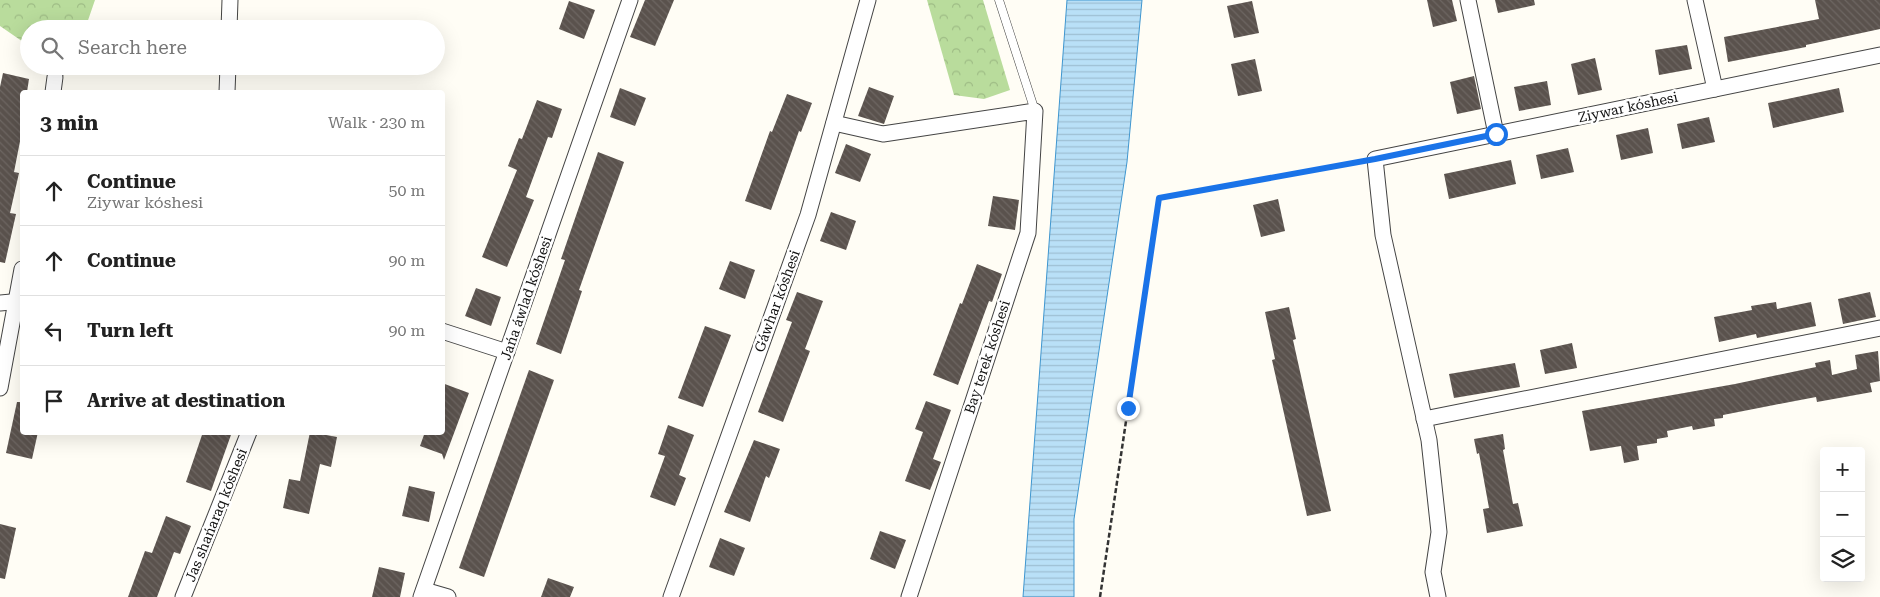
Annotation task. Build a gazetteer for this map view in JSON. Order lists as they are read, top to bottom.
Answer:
{
  "streets": {
    "street": [
      "Ziywar kóshesi",
      "Jańa áwlad kóshesi",
      "Gáwhar kóshesi",
      "Bay terek kóshesi",
      "Jas shańaraq kóshesi"
    ]
  },
  "page": {
    "search": "Search here",
    "heading": ["3 min", "Walk · 230 m"],
    "list": [
      ["Continue", "Ziywar kóshesi", "50 m"],
      ["Continue", "90 m"],
      ["Turn left", "90 m"],
      "Arrive at destination"
    ],
    "map_buttons": ["+", "−"]
  }
}
